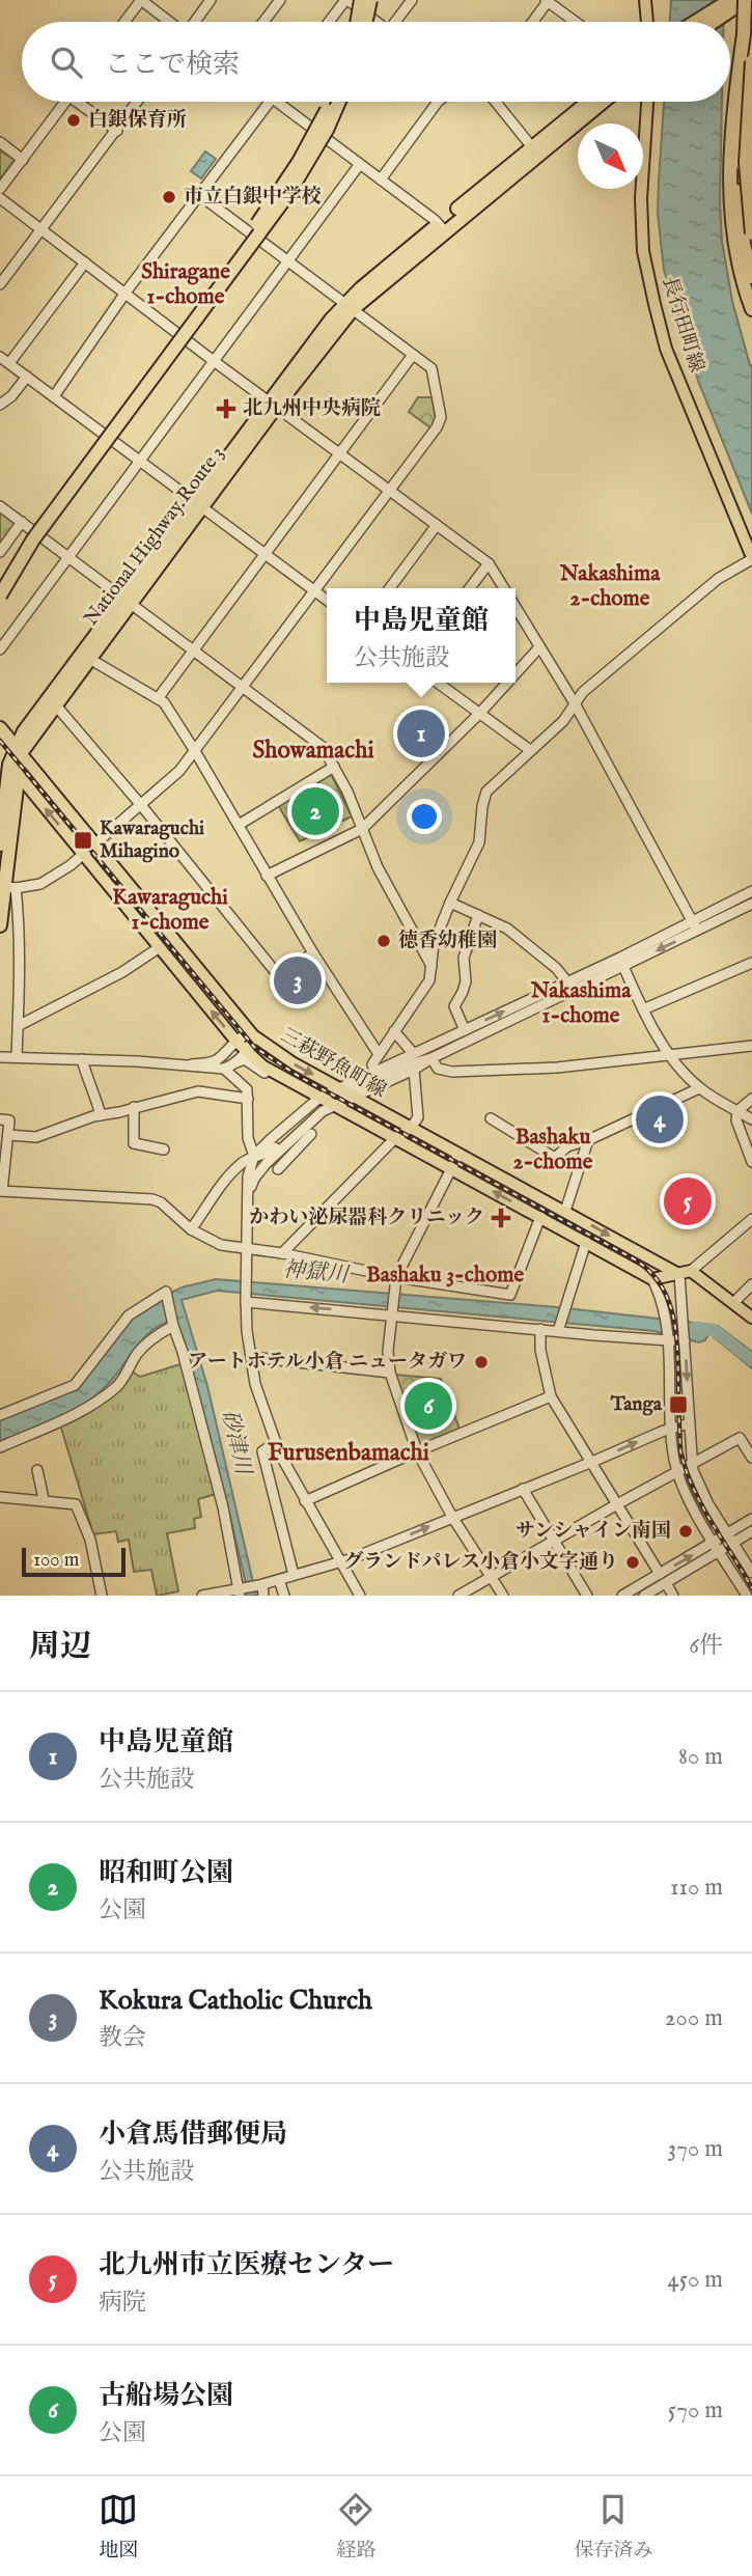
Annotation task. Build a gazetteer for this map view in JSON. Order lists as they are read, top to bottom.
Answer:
{
  "streets": {
    "highway": ["National Highway Route 3"],
    "main road": ["長行田町線", "三萩野魚町線"]
  },
  "crossings": [
    ["National Highway Route 3", "三萩野魚町線"]
  ],
  "districts": [
    "Shiragane 1-chome",
    "Nakashima 2-chome",
    "Showamachi",
    "Kawaraguchi 1-chome",
    "Nakashima 1-chome",
    "Bashaku 2-chome",
    "Bashaku 3-chome",
    "Furusenbamachi"
  ],
  "water": ["神獄川", "砂津川"],
  "places": {
    "other": [
      "白銀保育所",
      "市立白銀中学校",
      "徳香幼稚園",
      "アートホテル小倉 ニュータガワ",
      "サンシャイン南国",
      "グランドパレス小倉小文字通り"
    ],
    "health": ["北九州中央病院", "かわい泌尿器科クリニック"],
    "transit": ["Kawaraguchi Mihagino", "Tanga"]
  },
  "scale_bar": "100 m",
  "north": "bottom right",
  "page": {
    "search": "ここで検索",
    "popup": ["中島児童館", "公共施設"],
    "pins": [
      "1",
      "2",
      "3",
      "4",
      "5",
      "6"
    ],
    "scale": "100 m",
    "heading": ["周辺", "6件"],
    "list": [
      {
        "mark": "1",
        "name": "中島児童館",
        "note": "公共施設",
        "value": "80 m"
      },
      {
        "mark": "2",
        "name": "昭和町公園",
        "note": "公園",
        "value": "110 m"
      },
      {
        "mark": "3",
        "name": "Kokura Catholic Church",
        "note": "教会",
        "value": "200 m"
      },
      {
        "mark": "4",
        "name": "小倉馬借郵便局",
        "note": "公共施設",
        "value": "370 m"
      },
      {
        "mark": "5",
        "name": "北九州市立医療センター",
        "note": "病院",
        "value": "450 m"
      },
      {
        "mark": "6",
        "name": "古船場公園",
        "note": "公園",
        "value": "570 m"
      }
    ],
    "nav": ["地図", "経路", "保存済み"]
  }
}
